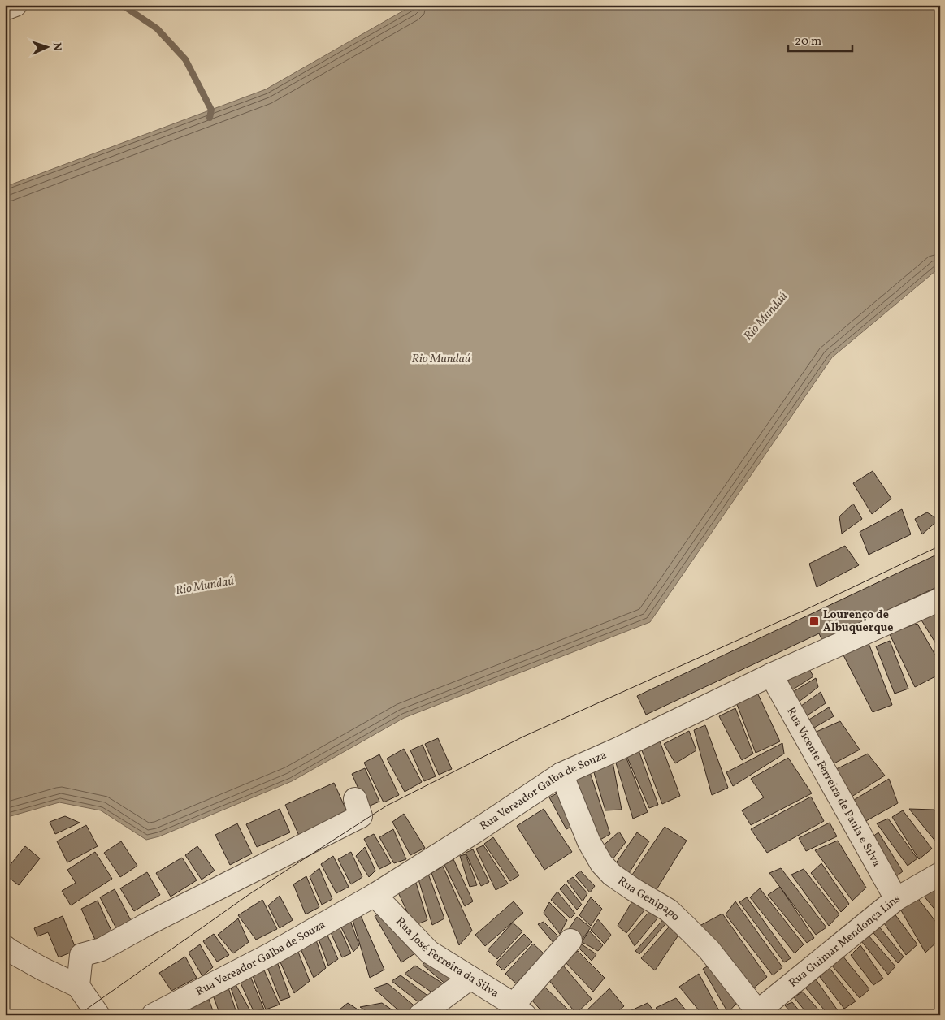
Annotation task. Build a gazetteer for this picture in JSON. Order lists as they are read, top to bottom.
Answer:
{
  "streets": {
    "street": [
      "Rua Vicente Ferreira de Paula e Silva",
      "Rua Vereador Galba de Souza",
      "Rua Genipapo",
      "Rua Guimar Mendonça Lins",
      "Rua José Ferreira da Silva"
    ]
  },
  "crossings": [
    ["Rua Vicente Ferreira de Paula e Silva", "Rua Vereador Galba de Souza"],
    ["Rua Vicente Ferreira de Paula e Silva", "Rua Guimar Mendonça Lins"],
    ["Rua Vereador Galba de Souza", "Rua Genipapo"],
    ["Rua Vereador Galba de Souza", "Rua José Ferreira da Silva"],
    ["Rua Genipapo", "Rua Guimar Mendonça Lins"]
  ],
  "water": ["Rio Mundaú"],
  "places": {
    "transit": ["Lourenço de Albuquerque"]
  },
  "scale_bar": "20 m",
  "north": "right"
}
